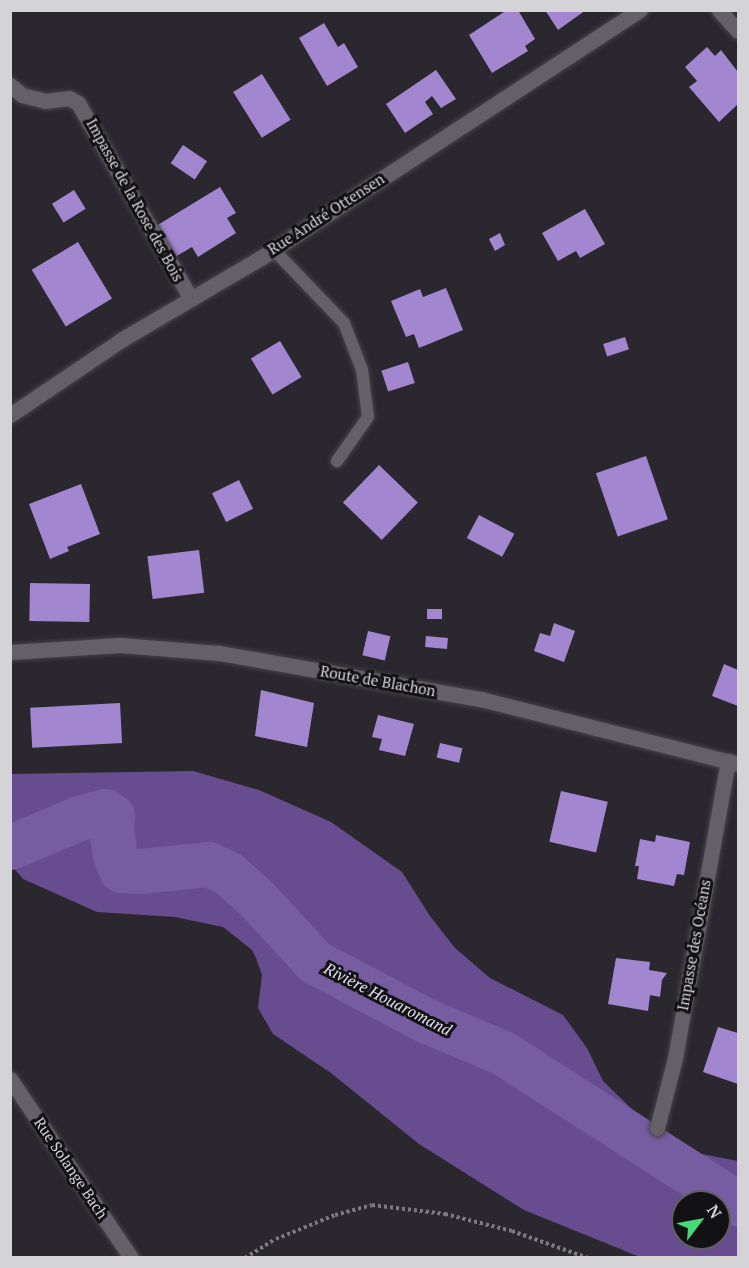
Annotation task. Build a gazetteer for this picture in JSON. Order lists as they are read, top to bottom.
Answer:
{
  "streets": {
    "street": [
      "Impasse de la Rose des Bois",
      "Rue André Ottensen",
      "Route de Blachon",
      "Impasse des Océans",
      "Rue Solange Bach"
    ]
  },
  "crossings": [
    ["Impasse de la Rose des Bois", "Rue André Ottensen"],
    ["Route de Blachon", "Impasse des Océans"]
  ],
  "water": ["Rivière Houaromand"],
  "north": "top right"
}
